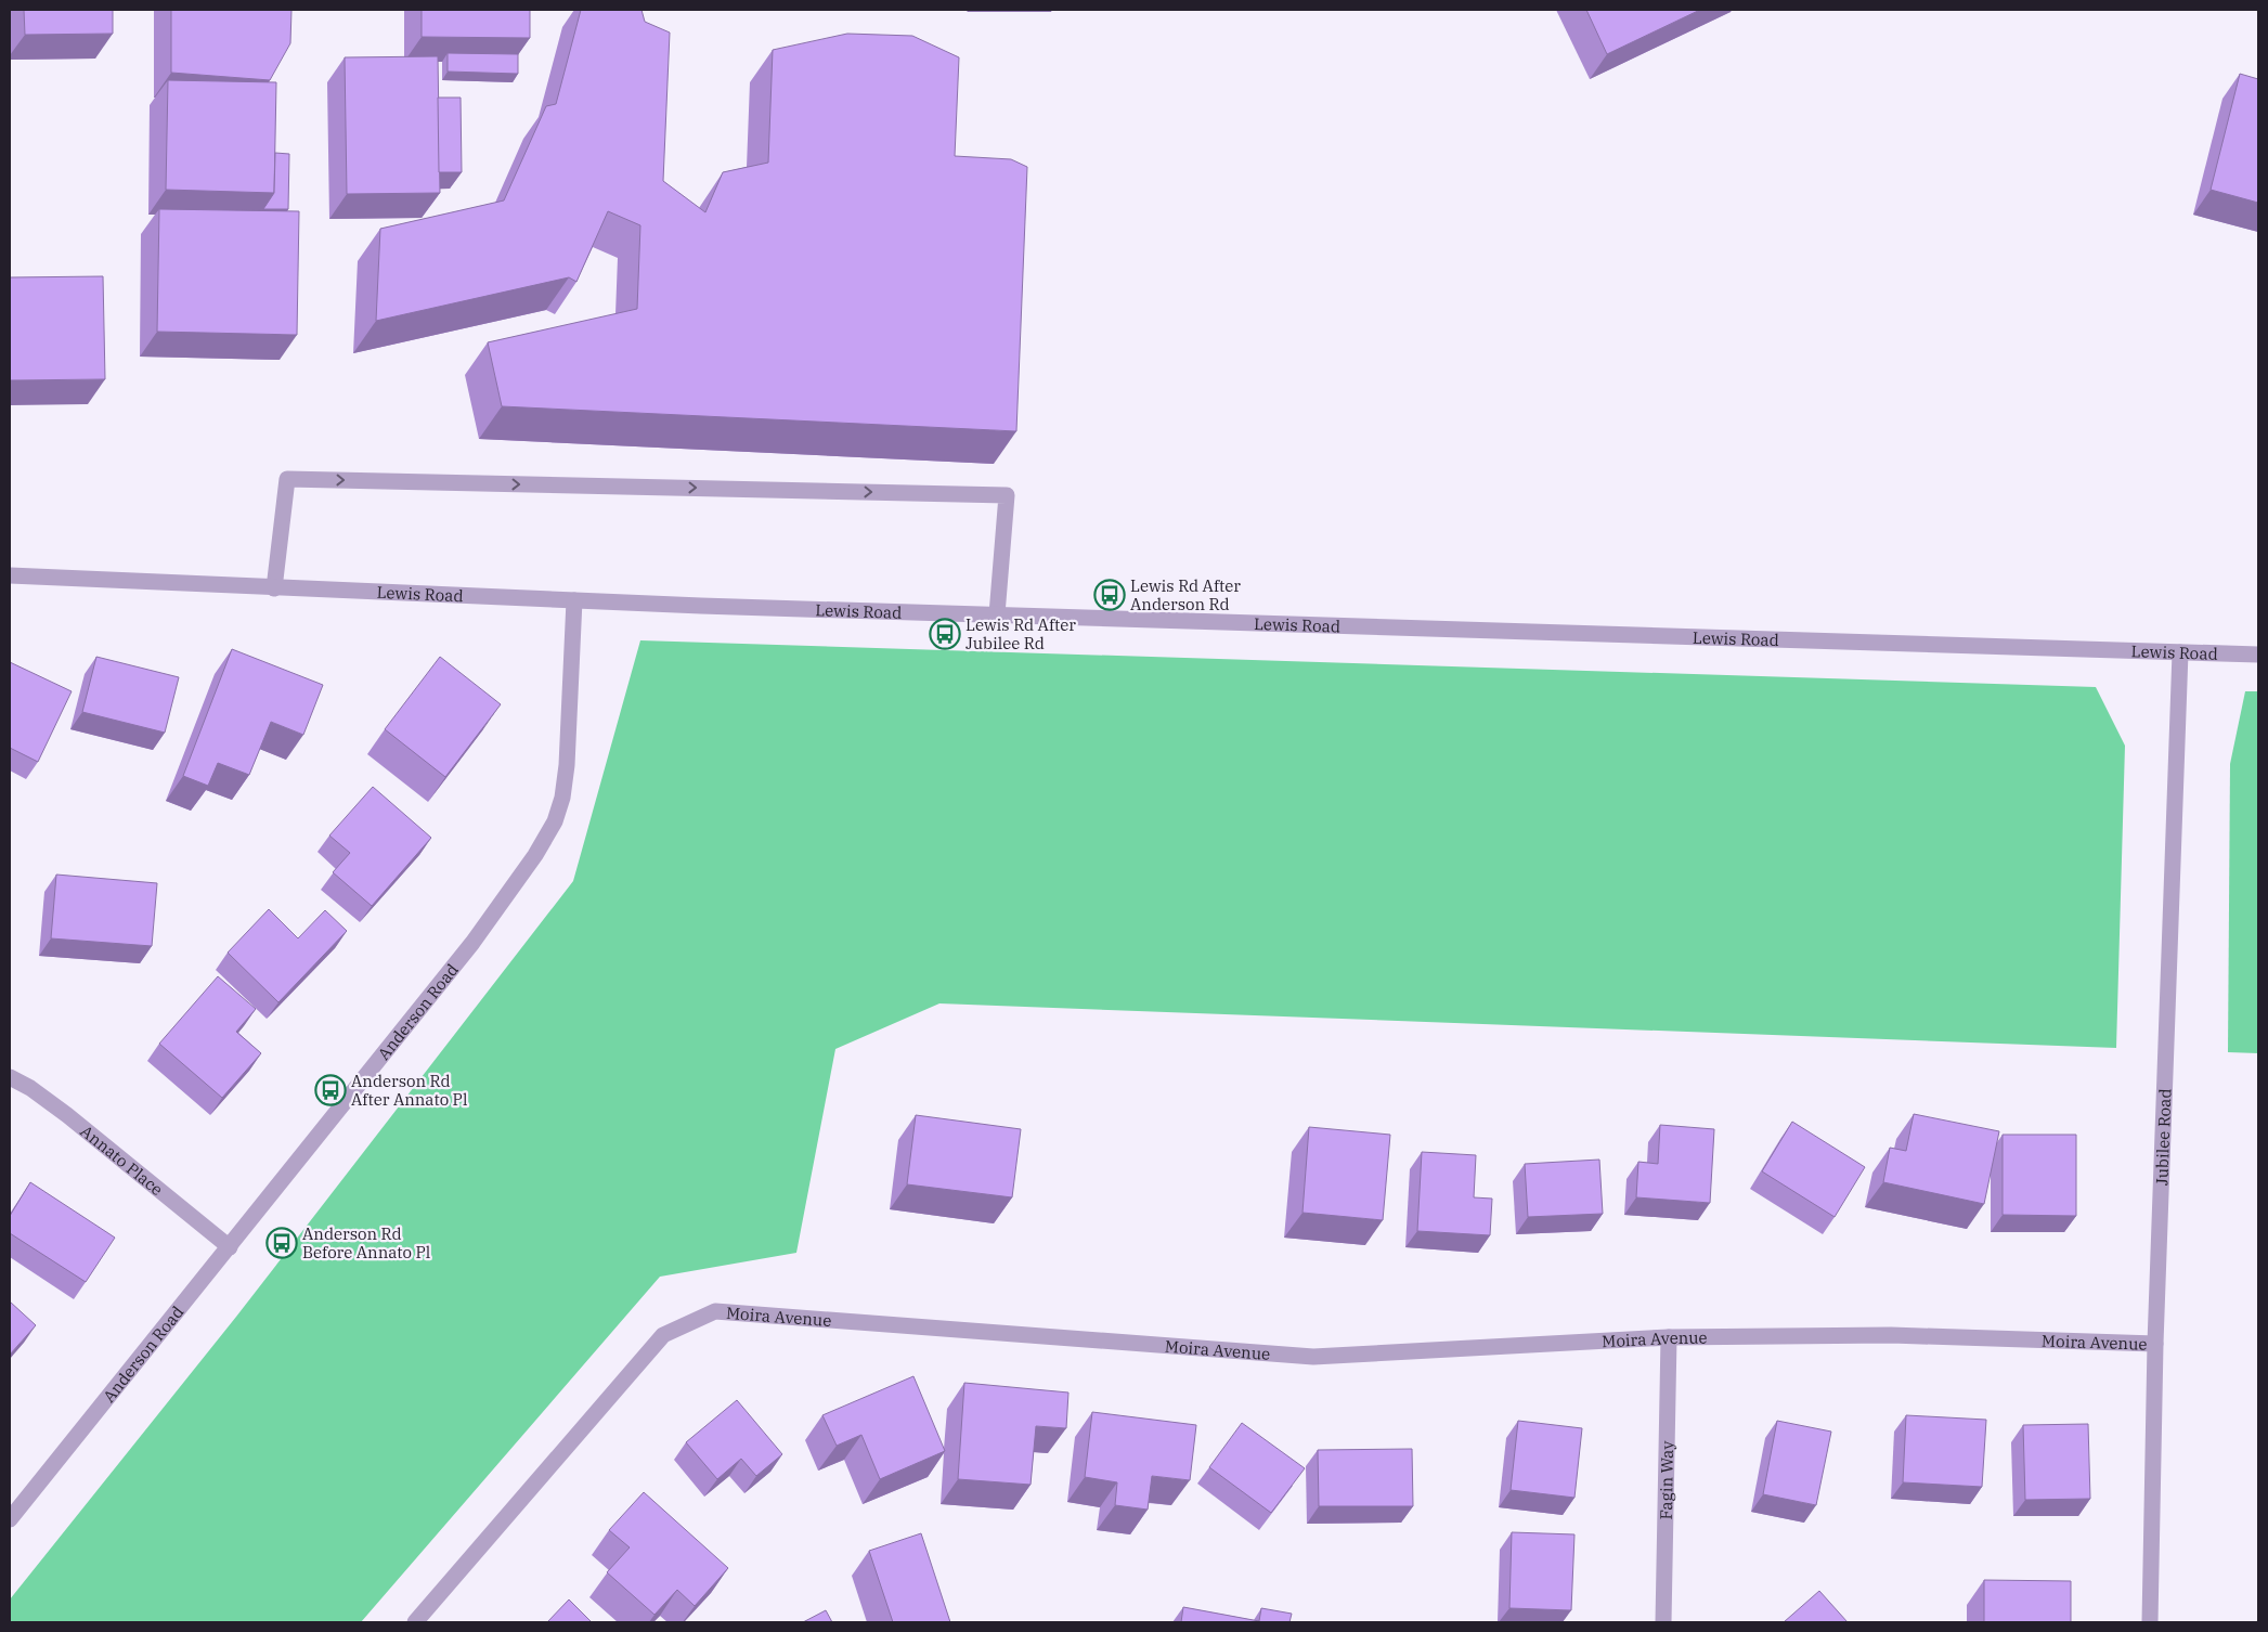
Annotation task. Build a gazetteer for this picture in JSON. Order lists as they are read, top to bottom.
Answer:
{
  "streets": {
    "street": [
      "Lewis Road",
      "Anderson Road",
      "Jubilee Road",
      "Annato Place",
      "Moira Avenue",
      "Fagin Way"
    ]
  },
  "crossings": [
    ["Lewis Road", "Anderson Road"],
    ["Lewis Road", "Jubilee Road"],
    ["Anderson Road", "Annato Place"],
    ["Jubilee Road", "Moira Avenue"],
    ["Moira Avenue", "Fagin Way"]
  ],
  "places": {
    "bus stop": [
      "Lewis Rd After Anderson Rd",
      "Lewis Rd After Jubilee Rd",
      "Anderson Rd After Annato Pl",
      "Anderson Rd Before Annato Pl"
    ]
  }
}
